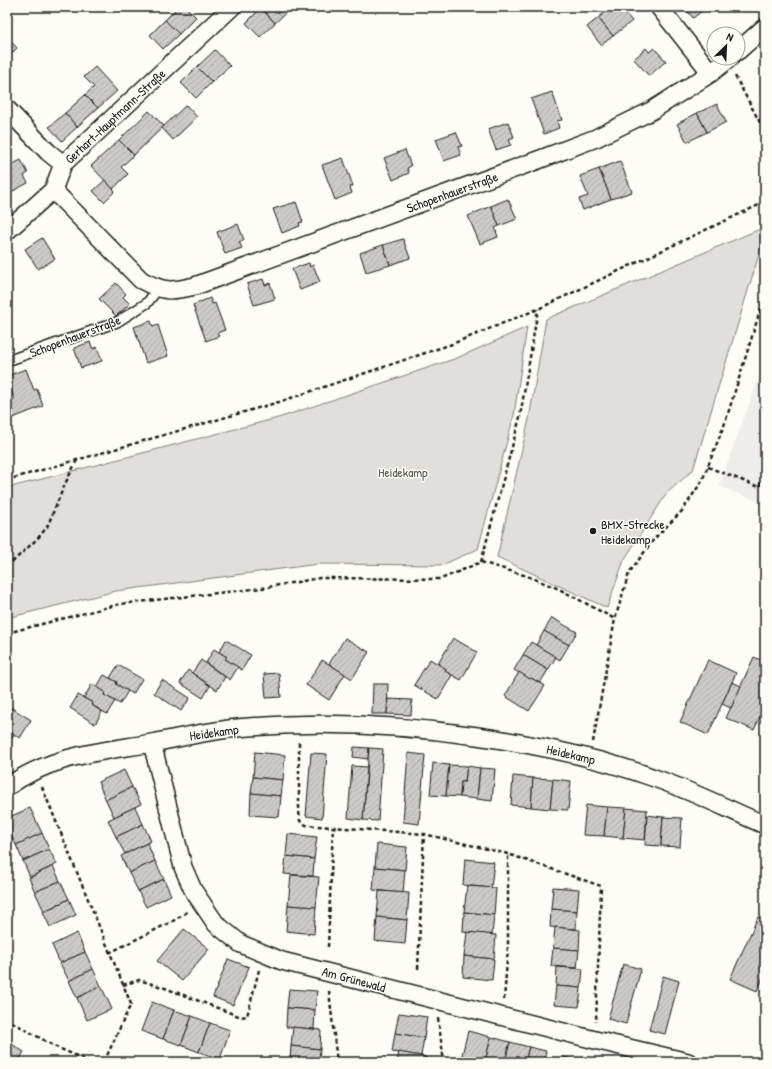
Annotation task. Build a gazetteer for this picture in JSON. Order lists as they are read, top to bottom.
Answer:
{
  "streets": {
    "street": [
      "Gerhart-Hauptmann-Straße",
      "Schopenhauerstraße",
      "Heidekamp",
      "Am Grünewald"
    ]
  },
  "crossings": [
    ["Gerhart-Hauptmann-Straße", "Schopenhauerstraße"],
    ["Heidekamp", "Am Grünewald"]
  ],
  "parks": ["Heidekamp"],
  "places": ["BMX-Strecke Heidekamp"],
  "north": "top right"
}
